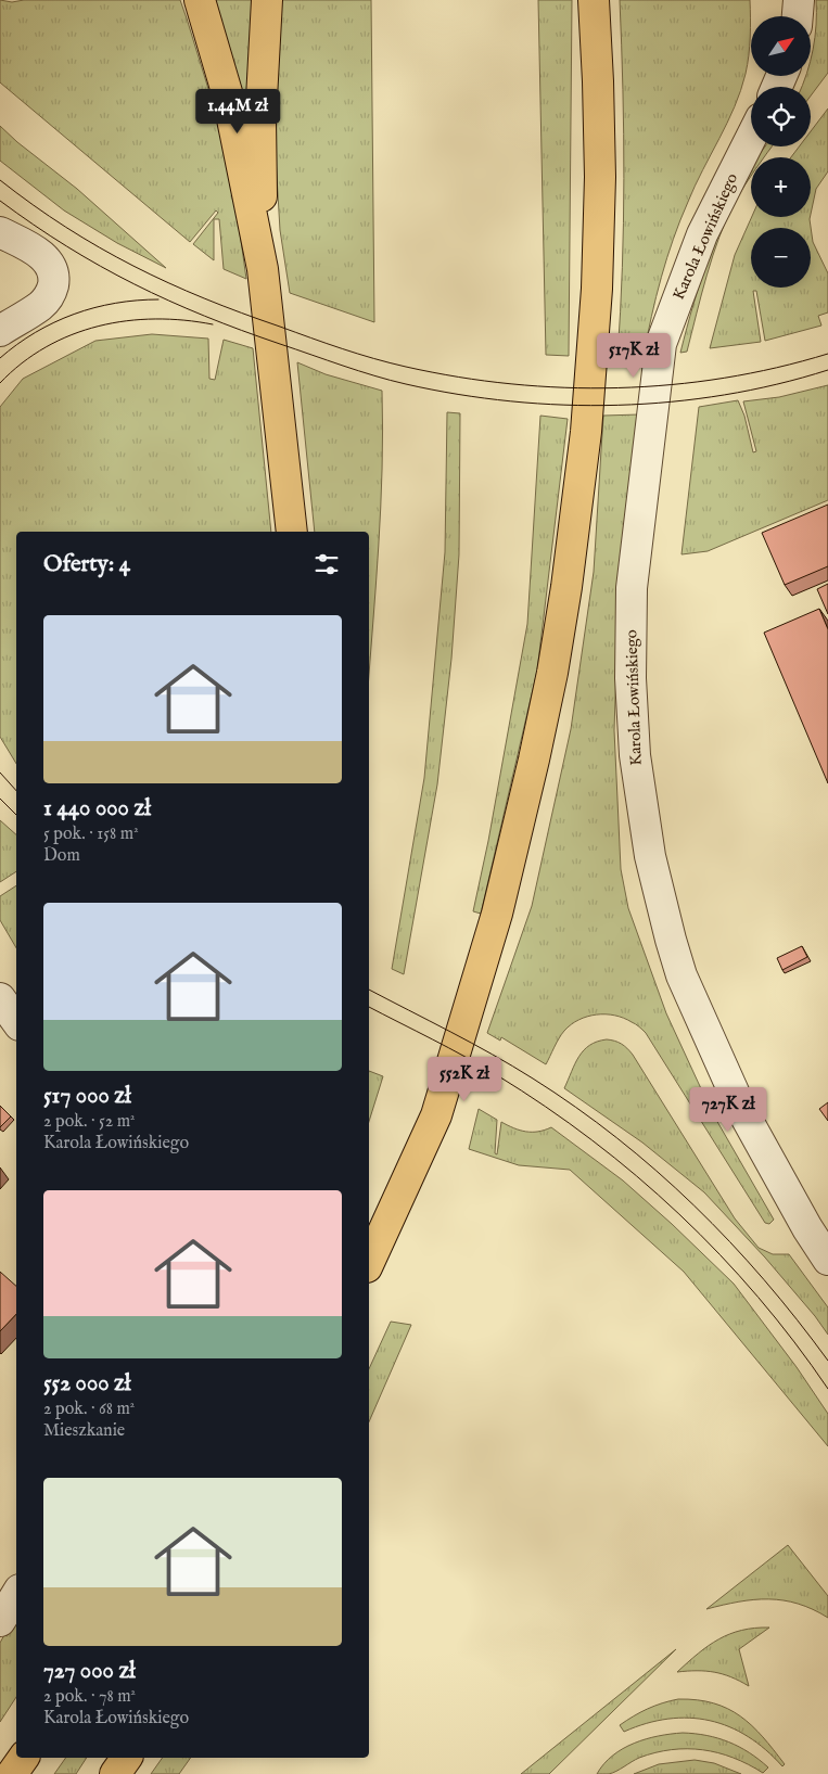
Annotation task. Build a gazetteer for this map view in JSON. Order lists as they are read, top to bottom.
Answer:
{
  "streets": {
    "street": ["Karola Łowińskiego"]
  },
  "north": "top right",
  "page": {
    "map_buttons": ["+", "−"],
    "price": [
      "1.44M zł",
      "517K zł",
      "552K zł",
      "727K zł"
    ],
    "heading": "Oferty: 4",
    "list": [
      {
        "name": "1 440 000 zł",
        "note": "5 pok. · 158 m² · Dom"
      },
      {
        "name": "517 000 zł",
        "note": "2 pok. · 52 m² · Karola Łowińskiego"
      },
      {
        "name": "552 000 zł",
        "note": "2 pok. · 68 m² · Mieszkanie"
      },
      {
        "name": "727 000 zł",
        "note": "2 pok. · 78 m² · Karola Łowińskiego"
      }
    ]
  }
}
